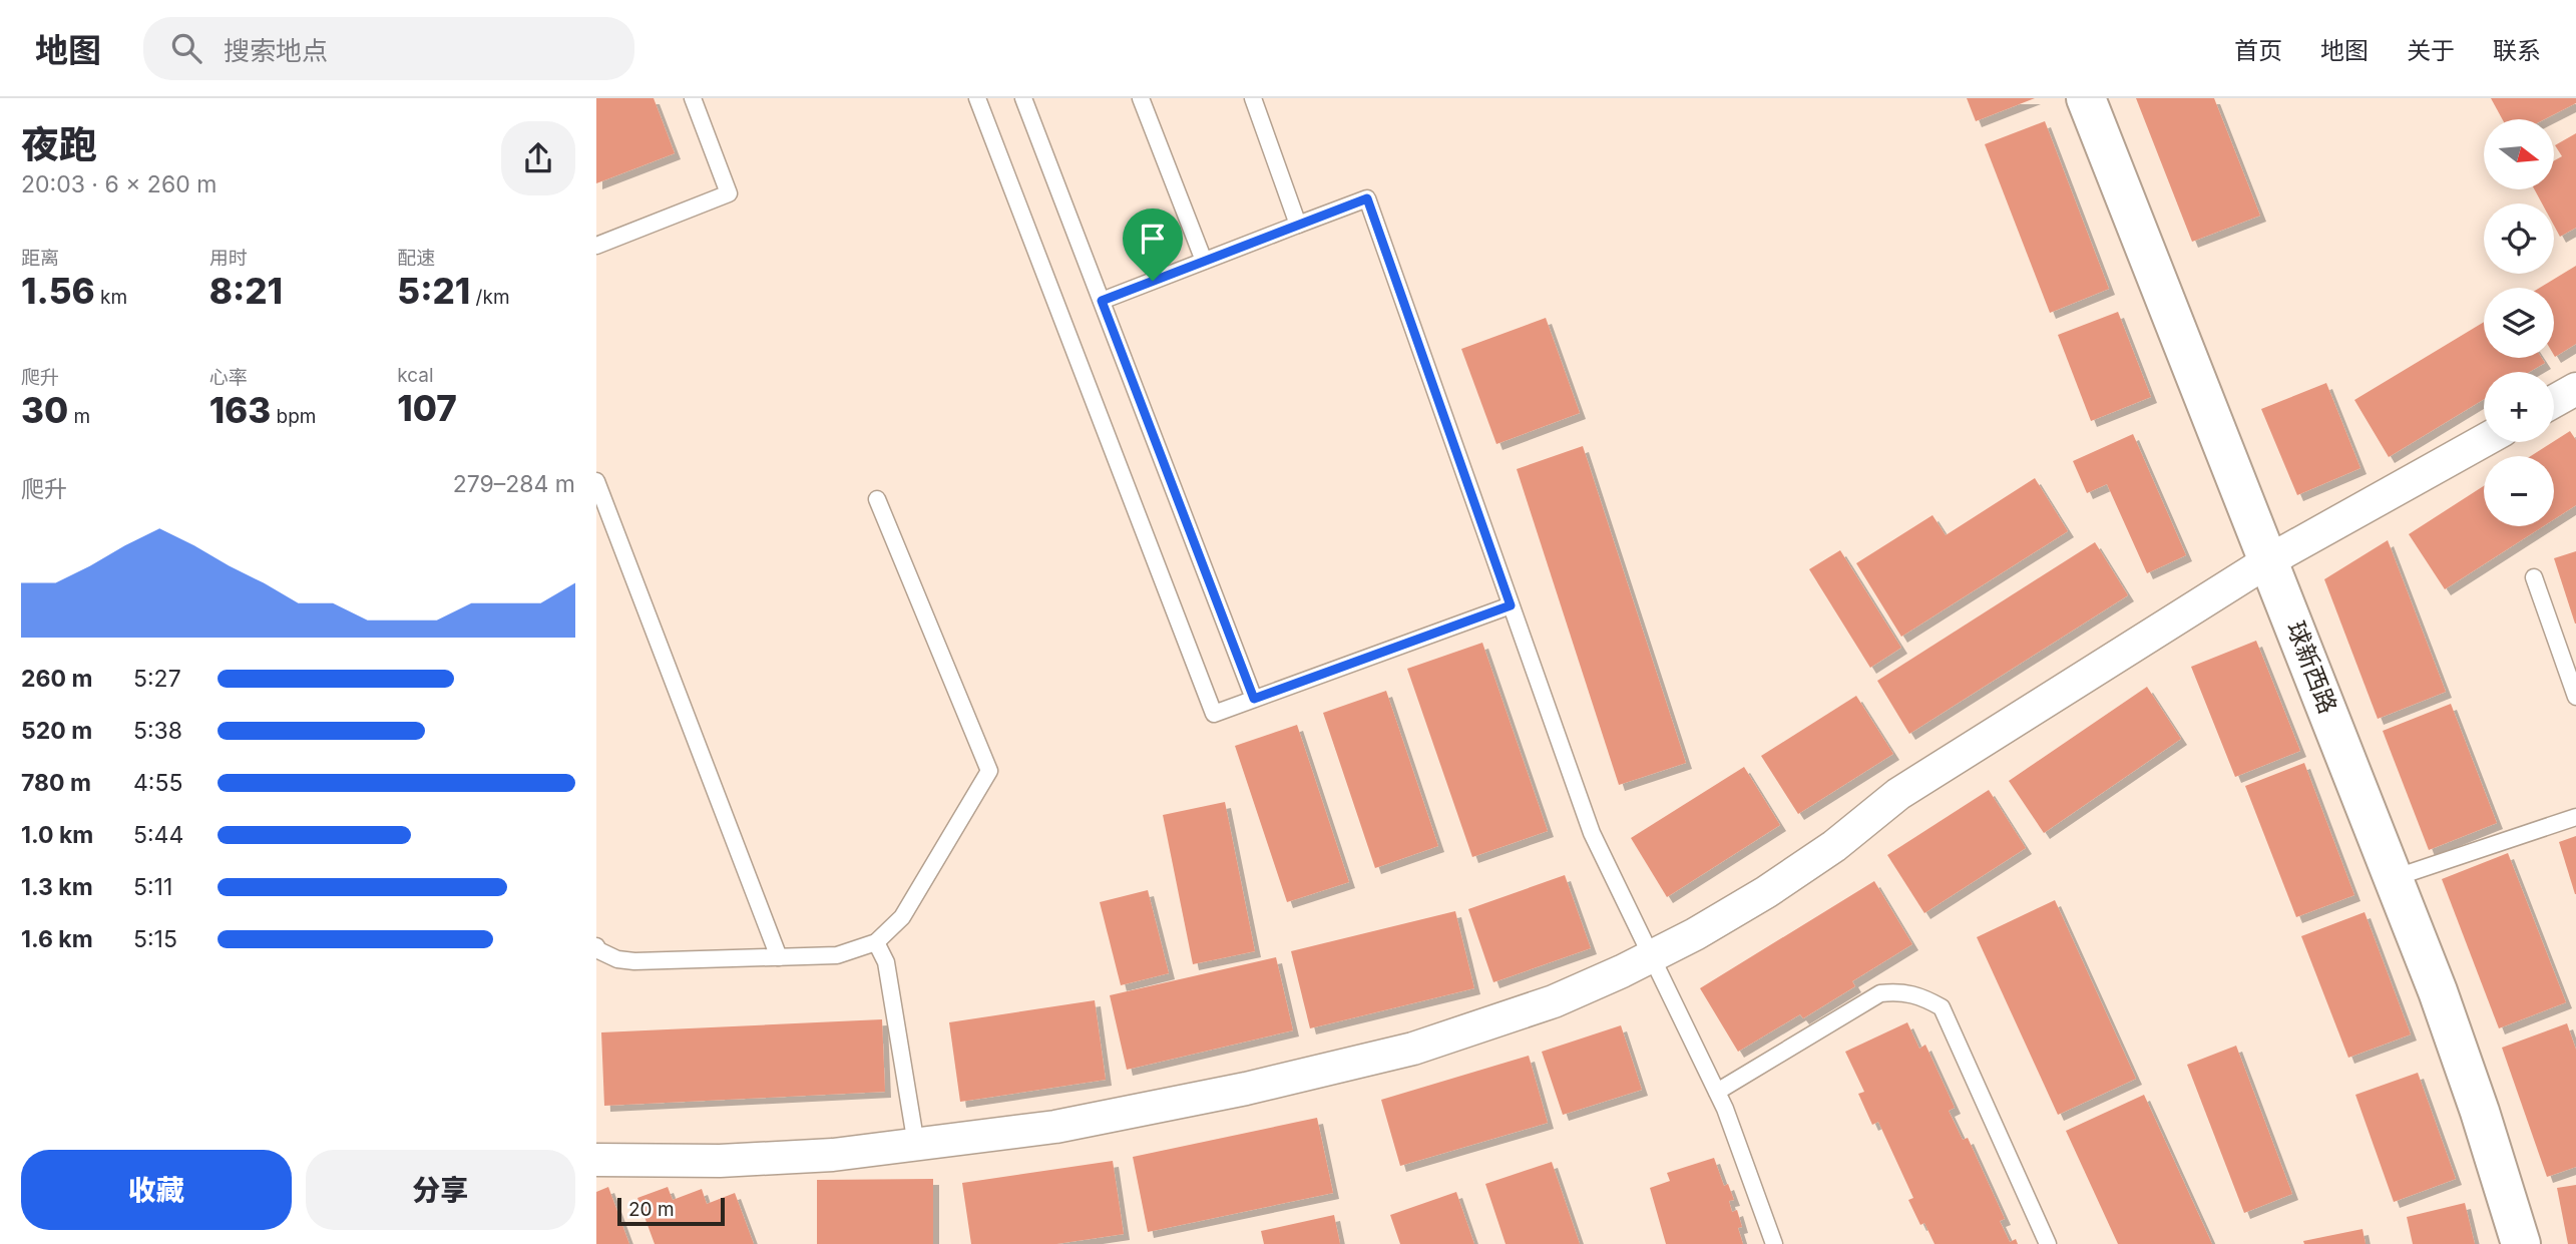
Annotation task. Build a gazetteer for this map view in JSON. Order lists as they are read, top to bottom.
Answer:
{
  "streets": {
    "street": ["球新西路"]
  },
  "scale_bar": "20 m",
  "north": "right",
  "page": {
    "header": "地图",
    "search": "搜索地点",
    "nav": [
      "首页",
      "地图",
      "关于",
      "联系"
    ],
    "heading": ["夜跑", "20:03 · 6 × 260 m"],
    "map_buttons": ["+", "−"],
    "stats": [
      ["距离", "1.56 km"],
      ["用时", "8:21"],
      ["配速", "5:21 /km"],
      ["爬升", "30 m"],
      ["心率", "163 bpm"],
      ["kcal", "107"]
    ],
    "chart": ["爬升", "279–284 m"],
    "list": [
      {
        "name": "260 m",
        "note": "5:27"
      },
      {
        "name": "520 m",
        "note": "5:38"
      },
      {
        "name": "780 m",
        "note": "4:55"
      },
      {
        "name": "1.0 km",
        "note": "5:44"
      },
      {
        "name": "1.3 km",
        "note": "5:11"
      },
      {
        "name": "1.6 km",
        "note": "5:15"
      }
    ],
    "buttons": ["收藏", "分享"],
    "scale": "20 m"
  }
}
